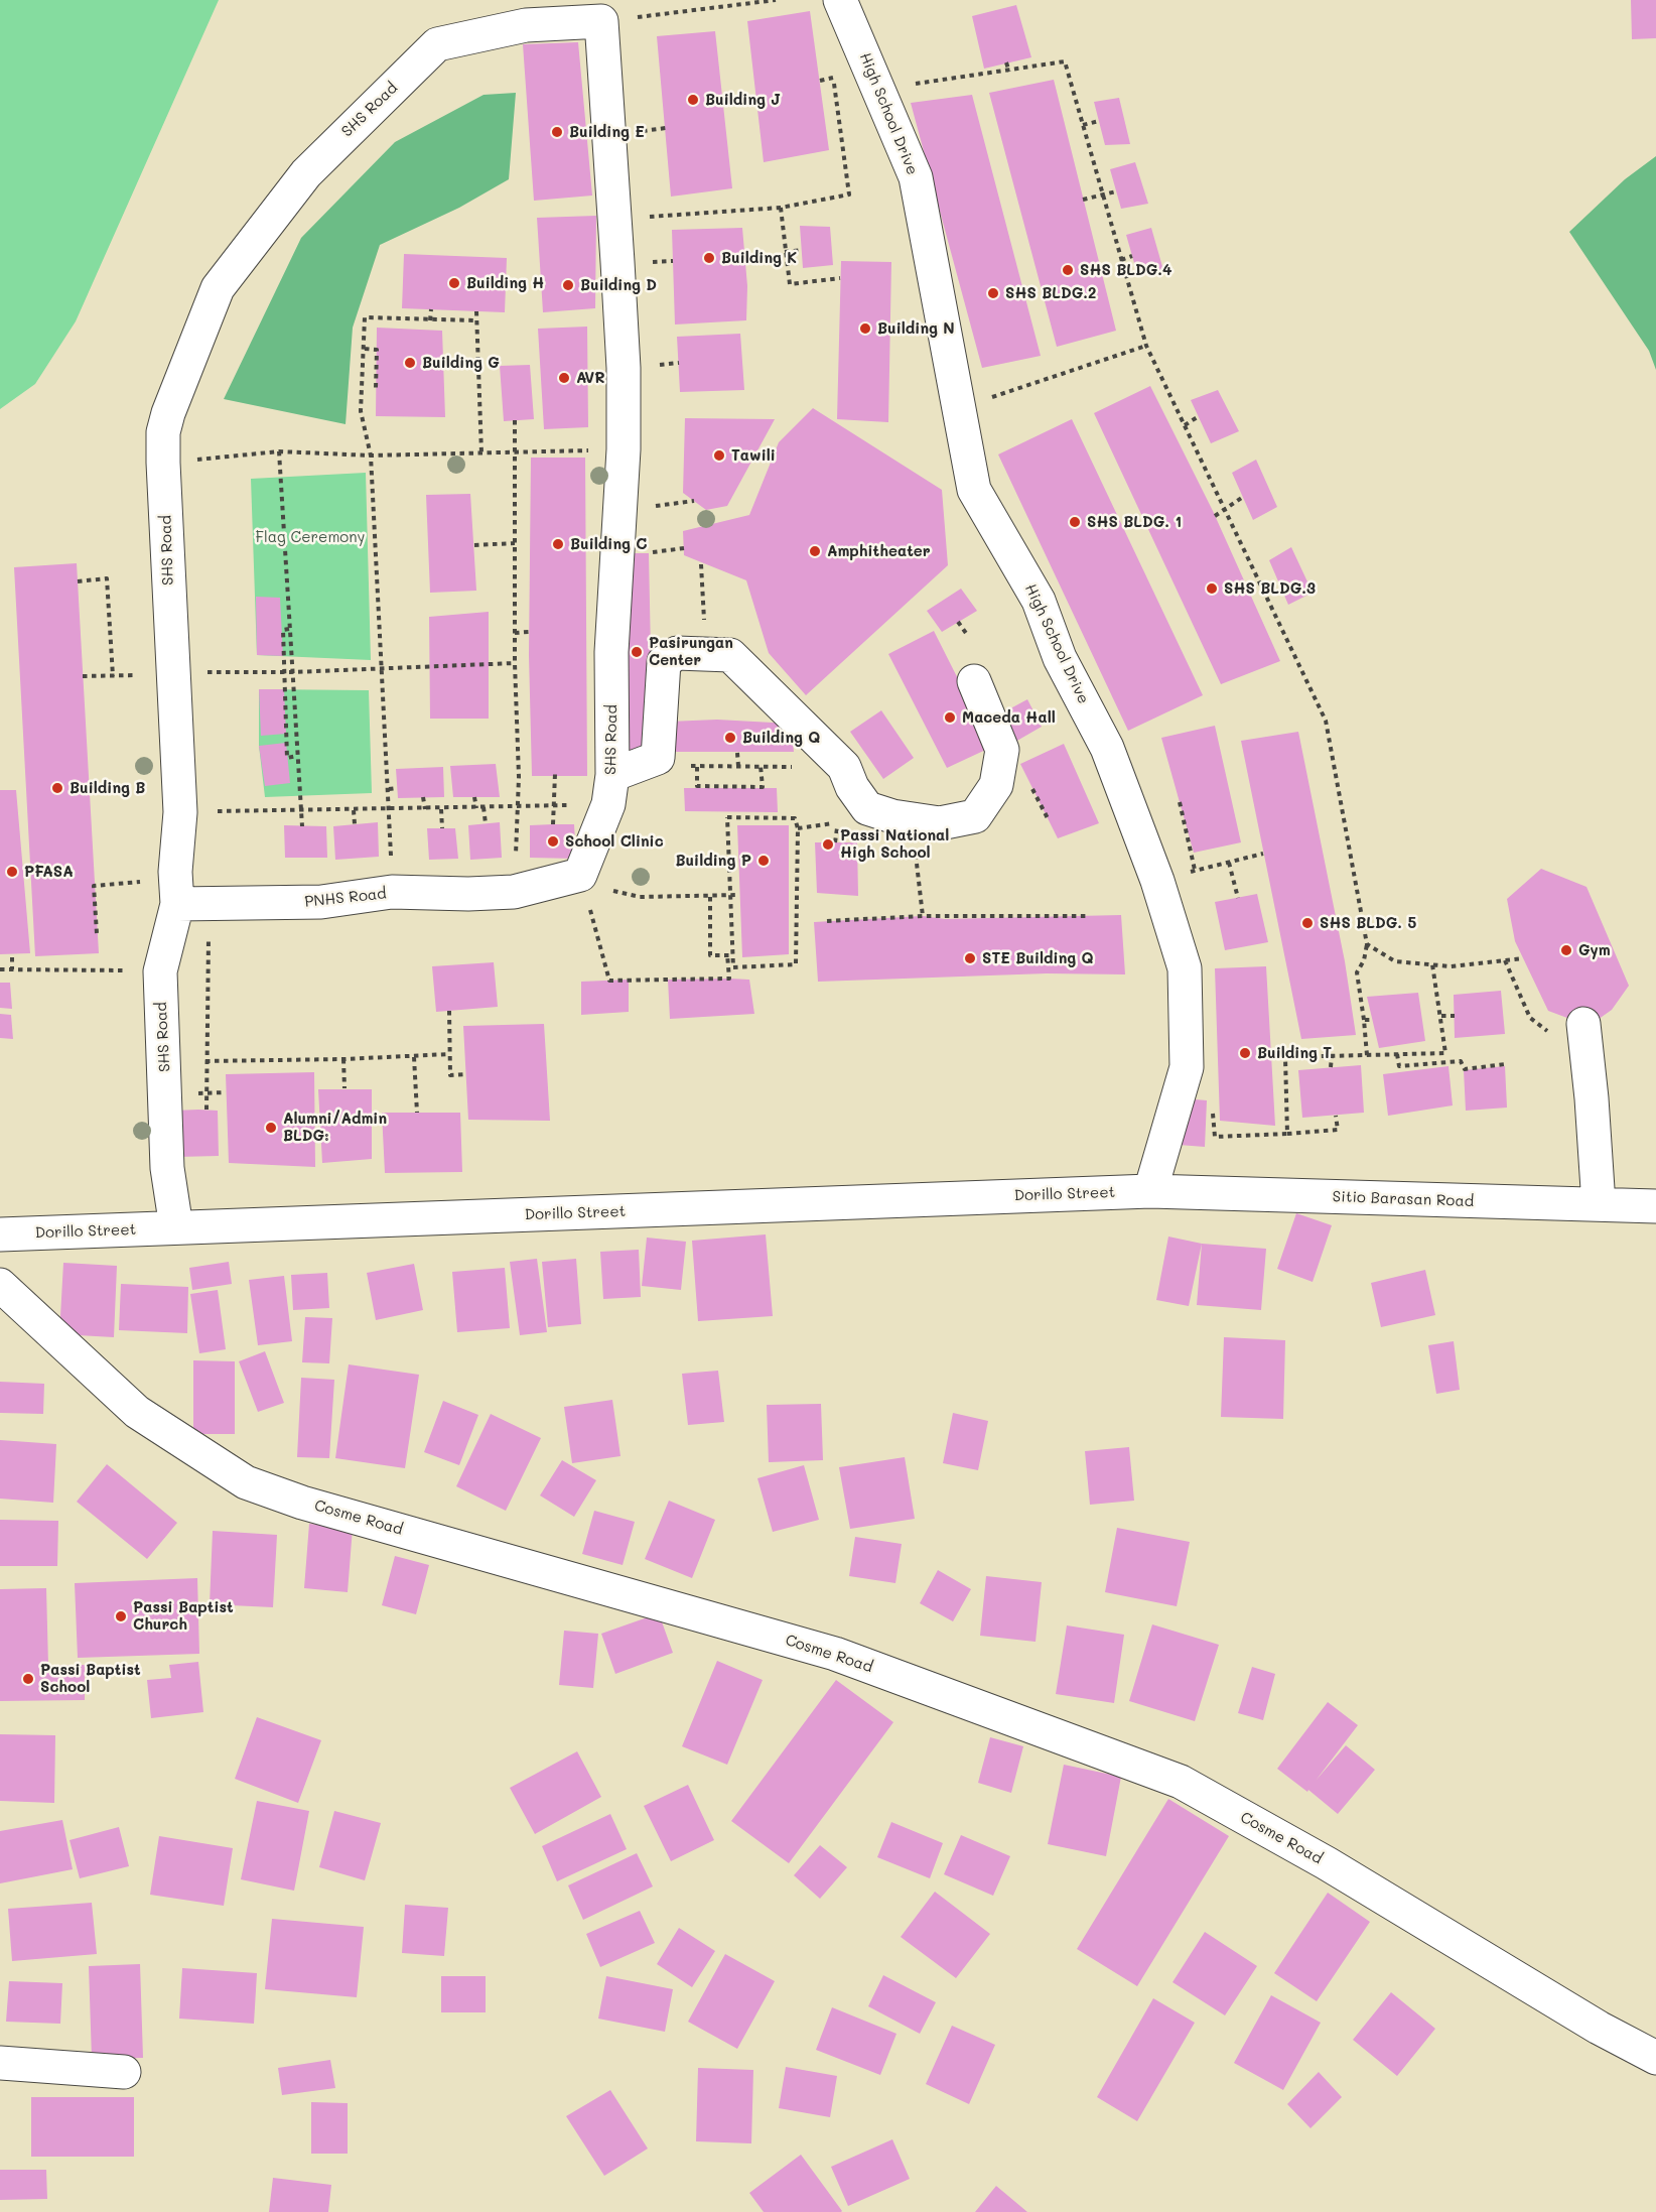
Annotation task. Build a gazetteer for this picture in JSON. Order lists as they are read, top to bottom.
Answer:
{
  "streets": {
    "street": [
      "SHS Road",
      "High School Drive",
      "PNHS Road",
      "Dorillo Street",
      "Sitio Barasan Road",
      "Cosme Road"
    ]
  },
  "crossings": [
    ["SHS Road", "PNHS Road"],
    ["SHS Road", "Dorillo Street"],
    ["High School Drive", "Dorillo Street"],
    ["High School Drive", "Sitio Barasan Road"],
    ["Dorillo Street", "Sitio Barasan Road"]
  ],
  "parks": ["Flag Ceremony"],
  "places": [
    "Building J",
    "Building E",
    "Building K",
    "SHS BLDG.4",
    "Building H",
    "Building D",
    "SHS BLDG.2",
    "Building N",
    "Building G",
    "AVR",
    "Tawili",
    "SHS BLDG. 1",
    "Building C",
    "Amphitheater",
    "SHS BLDG.3",
    "Pasirungan Center",
    "Maceda Hall",
    "Building Q",
    "Building B",
    "School Clinic",
    "Passi National High School",
    "Building P",
    "PFASA",
    "SHS BLDG. 5",
    "Gym",
    "STE Building Q",
    "Building T",
    "Alumni/Admin BLDG:",
    "Passi Baptist Church",
    "Passi Baptist School"
  ]
}
